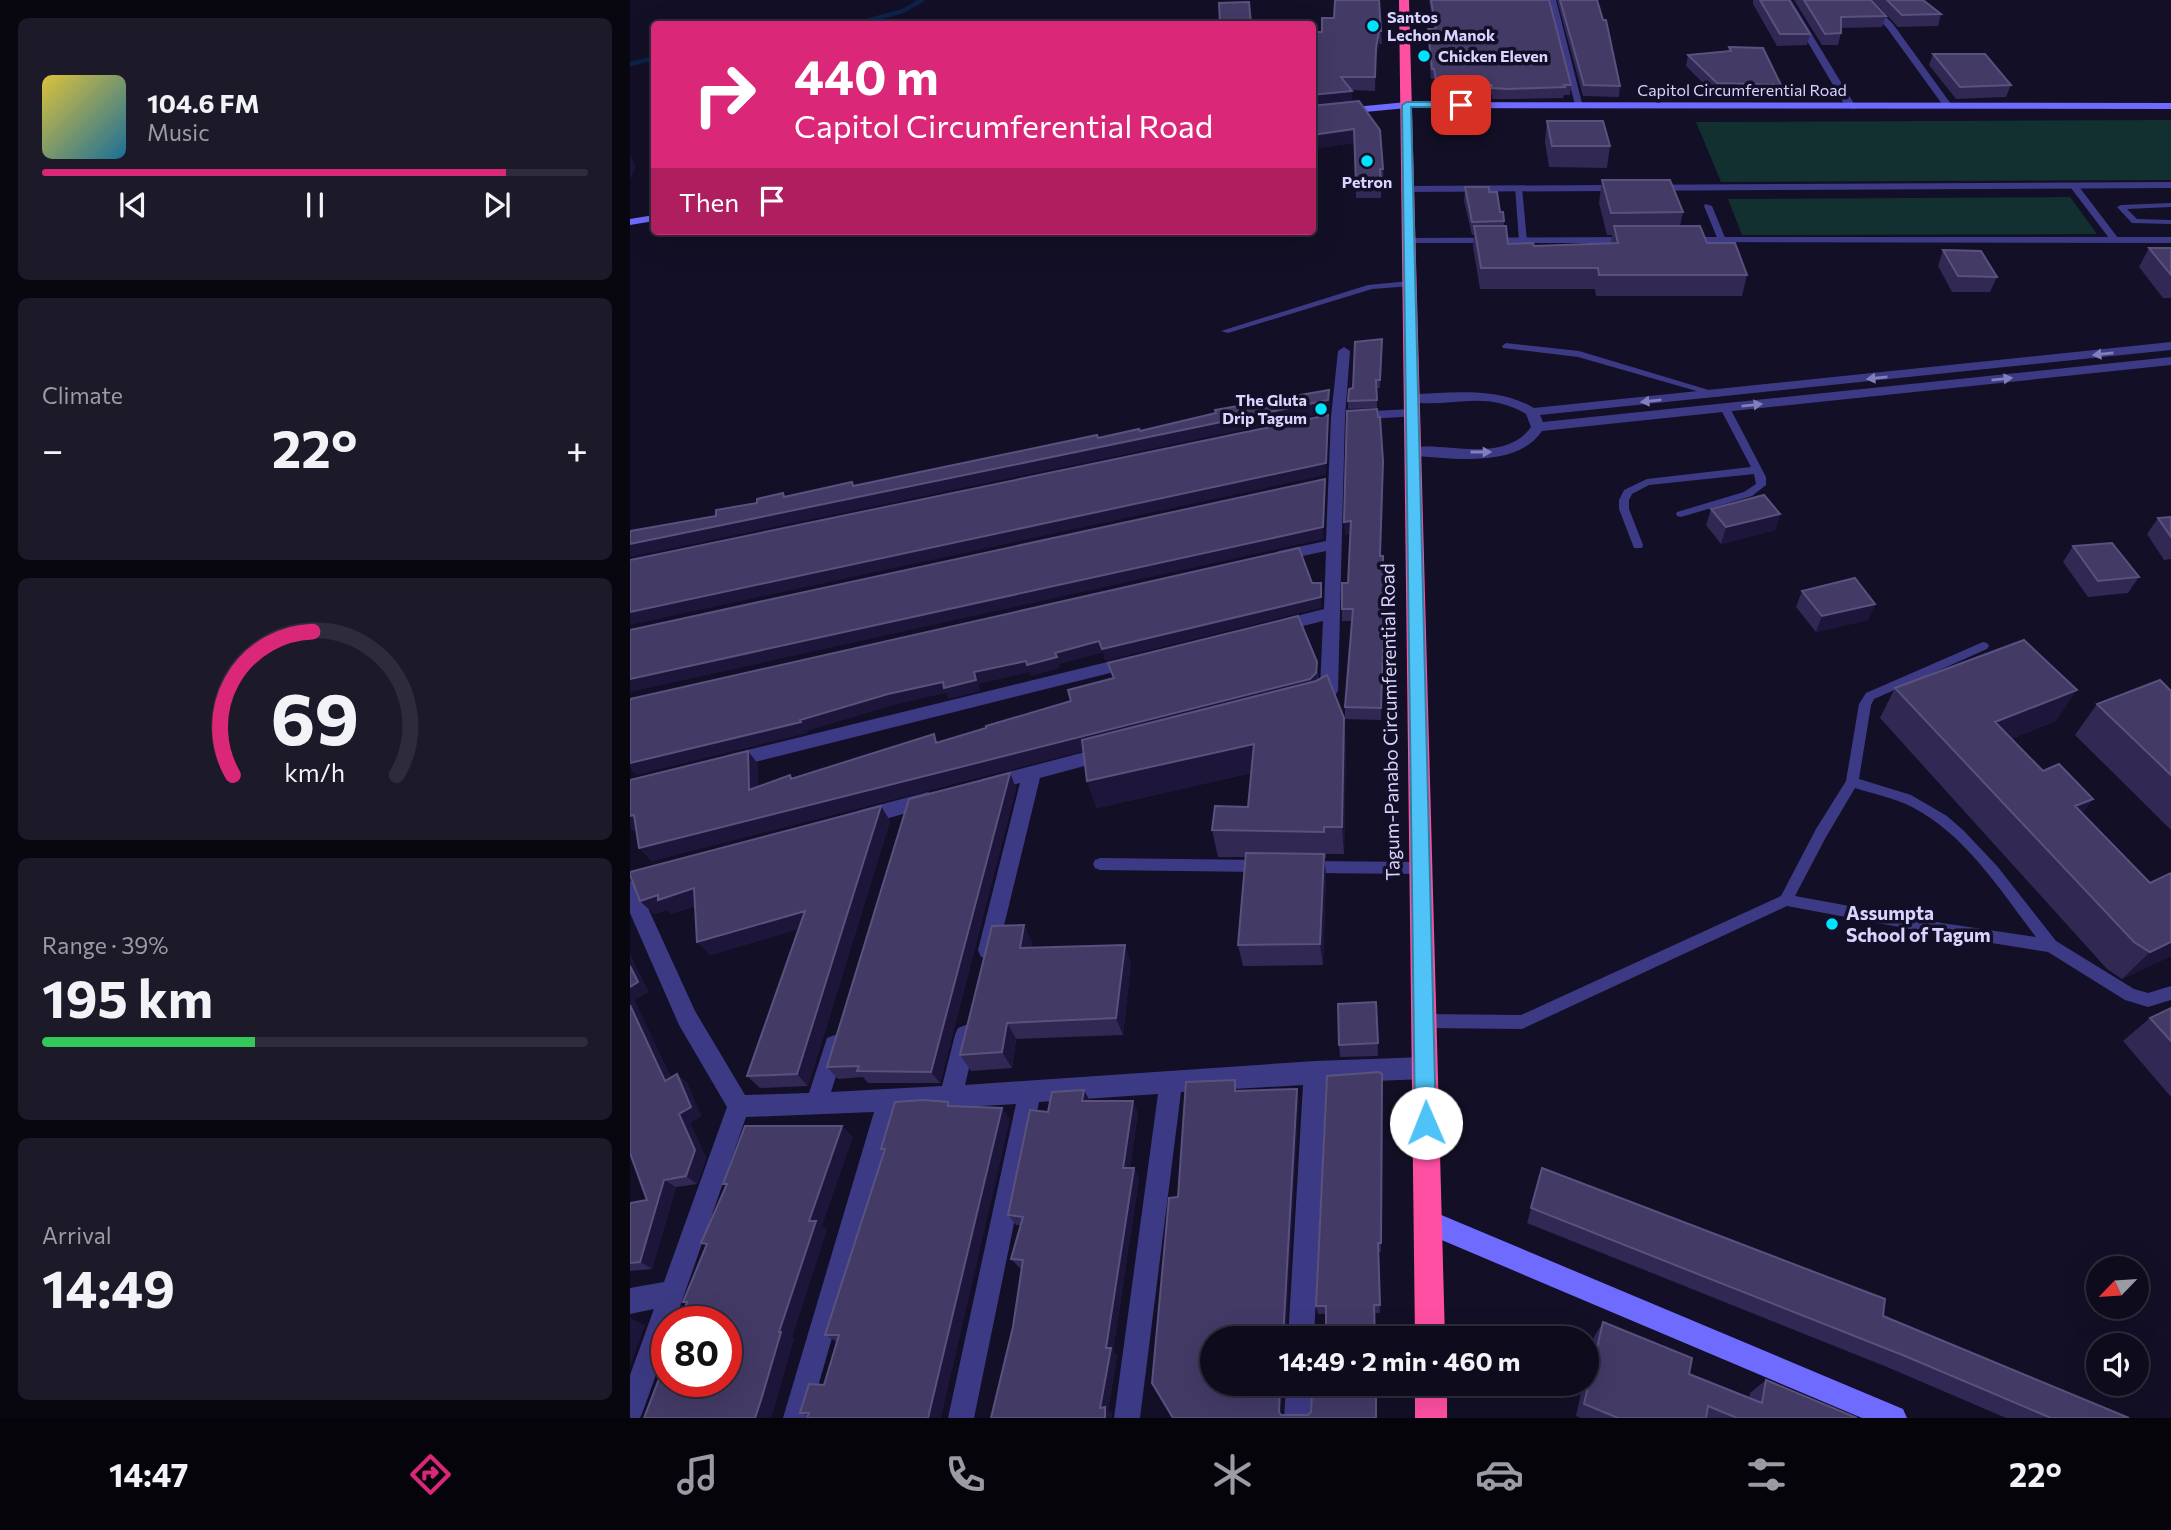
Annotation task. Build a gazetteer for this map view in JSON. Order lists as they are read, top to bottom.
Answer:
{
  "streets": {
    "highway": ["Tagum-Panabo Circumferential Road"],
    "main road": ["Capitol Circumferential Road"]
  },
  "crossings": [
    ["Capitol Circumferential Road", "Tagum-Panabo Circumferential Road"]
  ],
  "places": [
    "Santos Lechon Manok",
    "Chicken Eleven",
    "Petron",
    "The Gluta Drip Tagum",
    "Assumpta School of Tagum"
  ],
  "north": "bottom left",
  "page": {
    "turn": ["440 m", "Capitol Circumferential Road"],
    "song": ["104.6 FM", "Music"],
    "then": "Then",
    "tile": [
      "Climate",
      ["Range · 39%", "195 km"],
      ["Arrival", "14:49"]
    ],
    "heat": ["−", "22°", "+"],
    "limit": "80",
    "trip": "14:49 · 2 min · 460 m",
    "tabs": ["14:47", "22°"],
    "gauge": ["69", "km/h"]
  }
}
